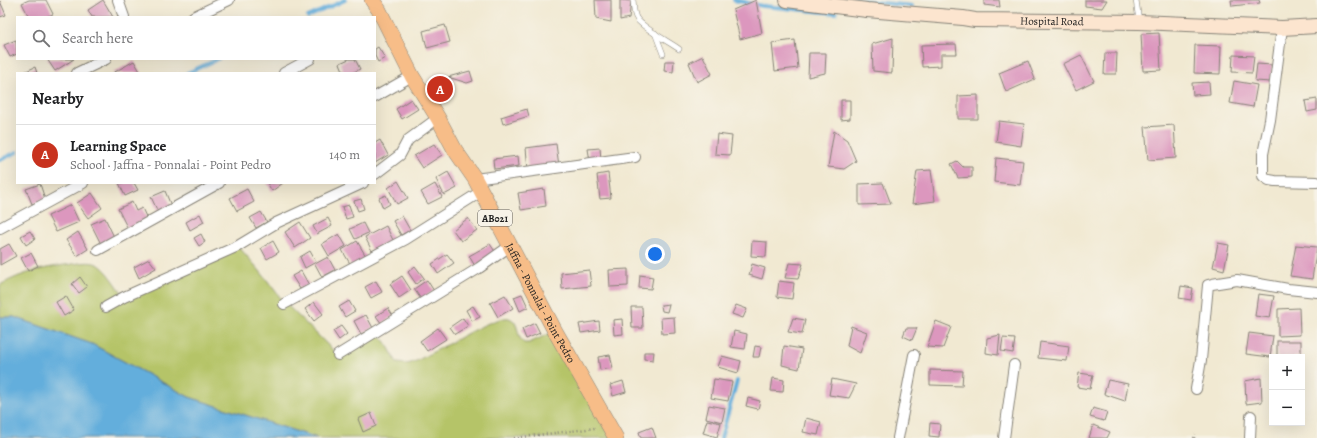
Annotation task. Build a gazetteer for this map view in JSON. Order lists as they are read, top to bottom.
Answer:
{
  "streets": {
    "main road": ["AB021", "Jaffna - Ponnalai - Point Pedro"],
    "street": ["Hospital Road"]
  },
  "page": {
    "search": "Search here",
    "heading": "Nearby",
    "pins": "A",
    "list": [
      {
        "mark": "A",
        "name": "Learning Space",
        "note": "School · Jaffna - Ponnalai - Point Pedro",
        "value": "140 m"
      }
    ],
    "map_buttons": ["+", "−"]
  }
}
